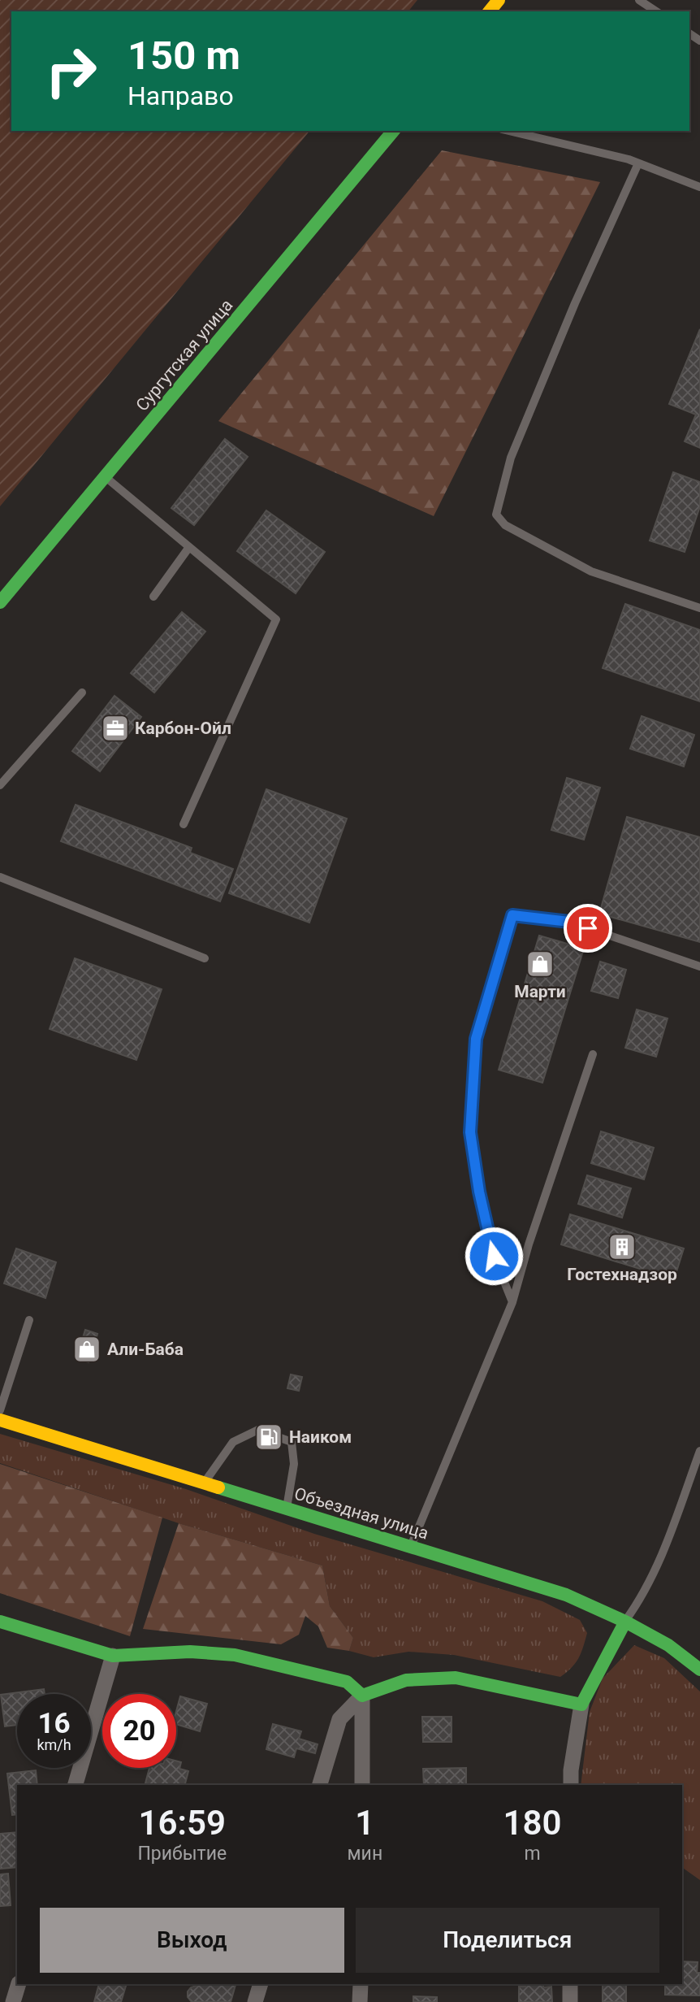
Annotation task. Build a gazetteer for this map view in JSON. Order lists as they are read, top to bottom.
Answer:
{
  "streets": {
    "street": ["Сургутская улица", "Объездная улица"]
  },
  "places": {
    "office": ["Карбон-Ойл"],
    "shop": ["Марти", "Али-Баба"],
    "building": ["Гостехнадзор"],
    "fuel station": ["Наиком"]
  },
  "page": {
    "turn": ["150 m", "Направо"],
    "speed": "16 km/h",
    "limit": "20",
    "eta": [
      "16:59",
      "Прибытие",
      "1",
      "мин",
      "180",
      "m"
    ],
    "buttons": ["Выход", "Поделиться"]
  }
}
